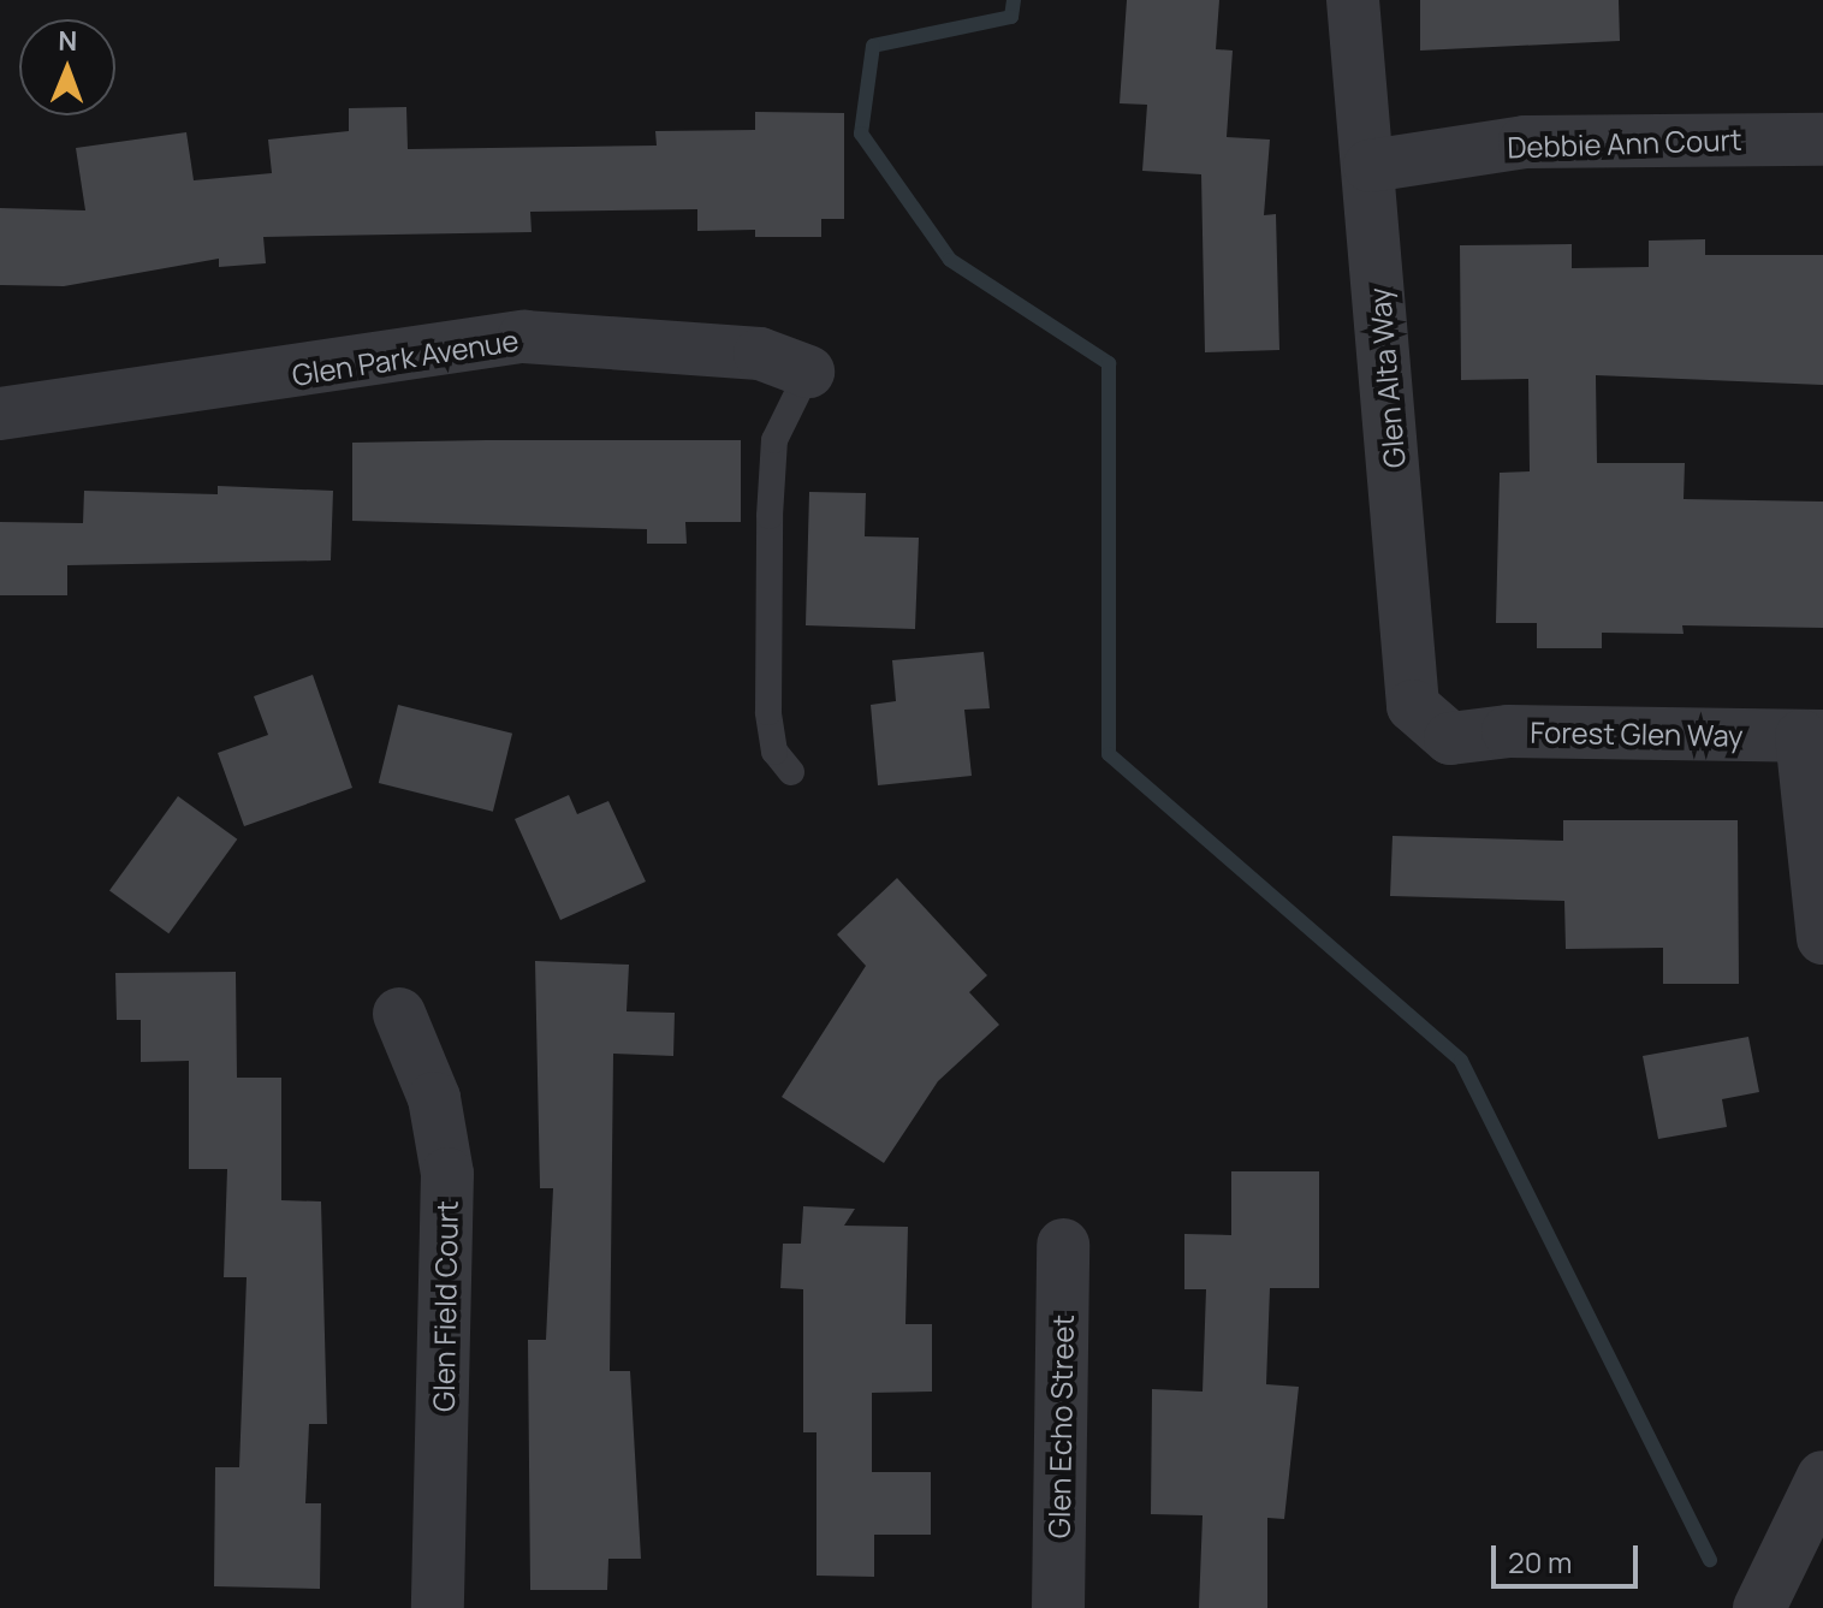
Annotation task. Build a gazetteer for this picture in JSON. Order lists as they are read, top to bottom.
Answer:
{
  "streets": {
    "street": [
      "Debbie Ann Court",
      "Glen Park Avenue",
      "Glen Alta Way",
      "Forest Glen Way",
      "Glen Field Court",
      "Glen Echo Street"
    ]
  },
  "crossings": [
    ["Debbie Ann Court", "Glen Alta Way"],
    ["Glen Alta Way", "Forest Glen Way"]
  ],
  "scale_bar": "20 m",
  "north": "top"
}
